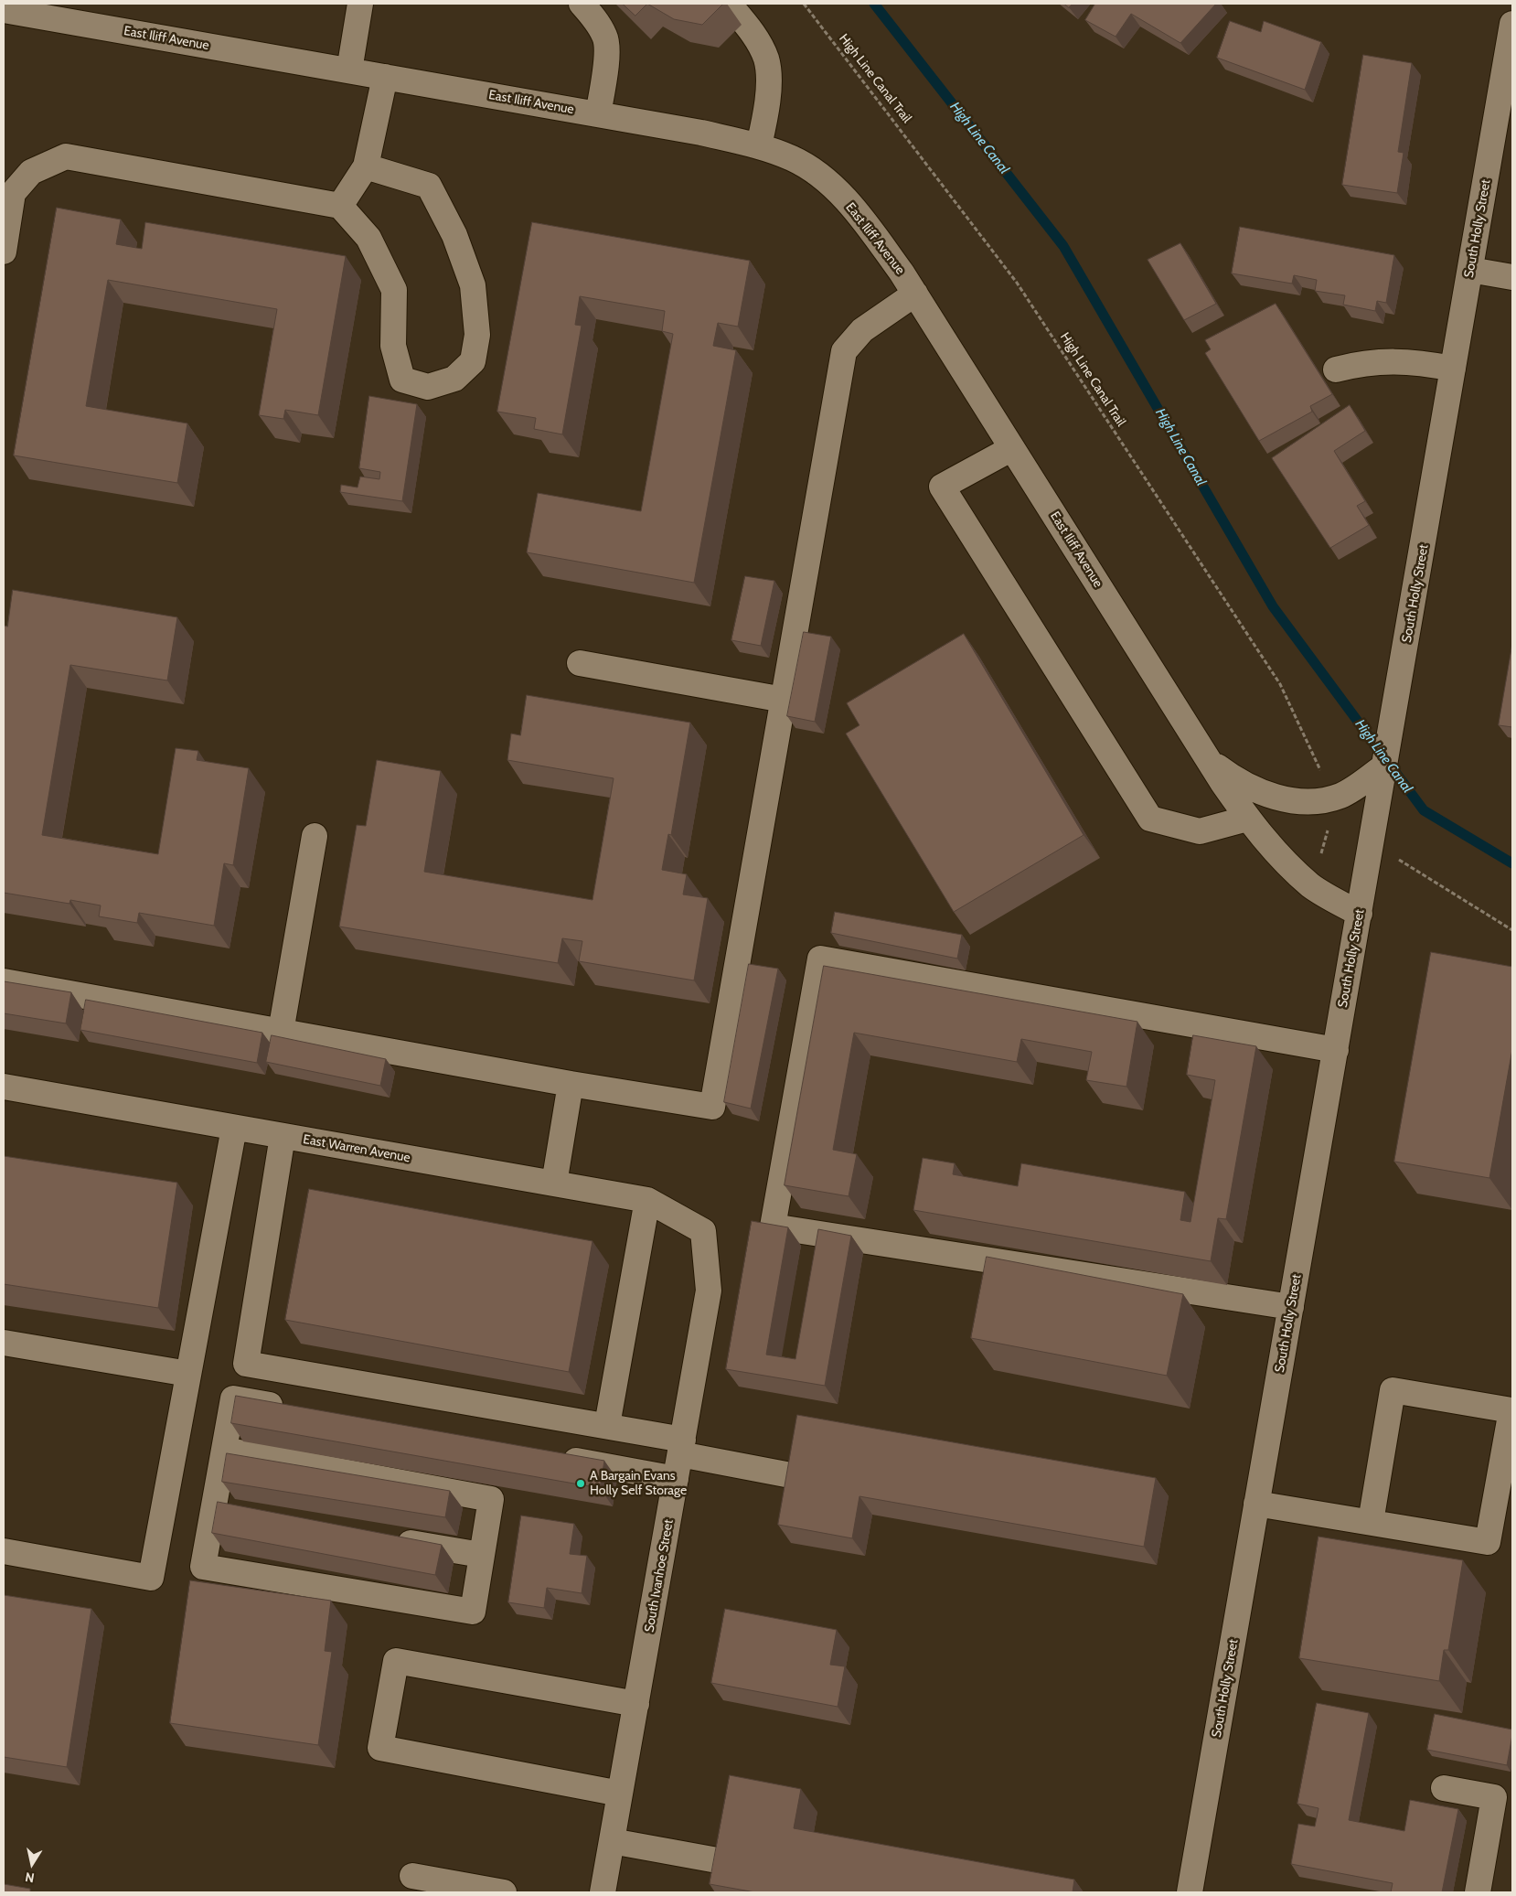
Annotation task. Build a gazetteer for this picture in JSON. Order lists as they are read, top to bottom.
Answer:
{
  "streets": {
    "street": [
      "East Iliff Avenue",
      "South Holly Street",
      "East Warren Avenue",
      "South Ivanhoe Street"
    ],
    "path": ["High Line Canal Trail"]
  },
  "crossings": [
    ["East Iliff Avenue", "South Holly Street"],
    ["East Warren Avenue", "South Ivanhoe Street"]
  ],
  "water": ["High Line Canal"],
  "places": ["A Bargain Evans Holly Self Storage"],
  "north": "bottom"
}
